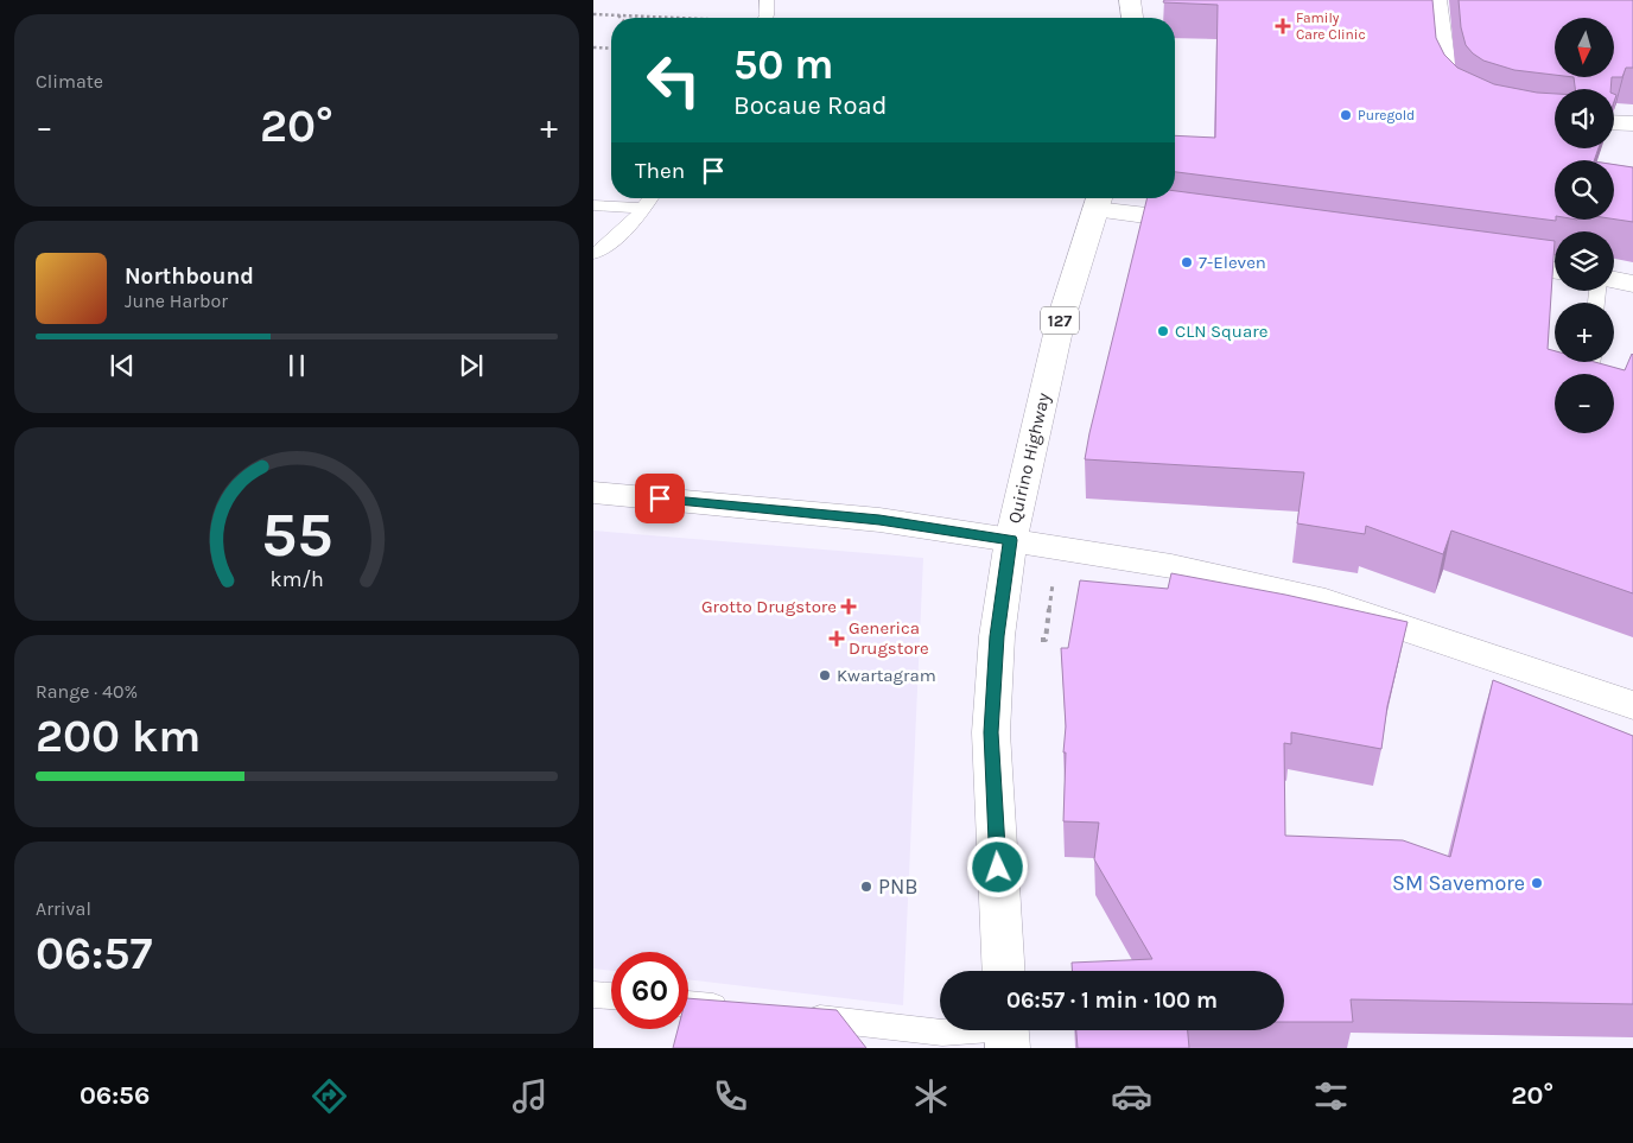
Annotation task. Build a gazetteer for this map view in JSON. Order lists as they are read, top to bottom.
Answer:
{
  "streets": {
    "main road": ["127", "Quirino Highway"]
  },
  "places": {
    "health": ["Family Care Clinic", "Grotto Drugstore", "Generica Drugstore"],
    "other": [
      "Puregold",
      "7-Eleven",
      "CLN Square",
      "Kwartagram",
      "SM Savemore",
      "PNB"
    ]
  },
  "north": "bottom",
  "page": {
    "tile": [
      "Climate",
      ["Range · 40%", "200 km"],
      ["Arrival", "06:57"]
    ],
    "map_buttons": ["+", "−"],
    "turn": ["50 m", "Bocaue Road"],
    "heat": ["−", "20°", "+"],
    "then": "Then",
    "song": ["Northbound", "June Harbor"],
    "limit": "60",
    "trip": "06:57 · 1 min · 100 m",
    "tabs": ["06:56", "20°"],
    "gauge": ["55", "km/h"]
  }
}
